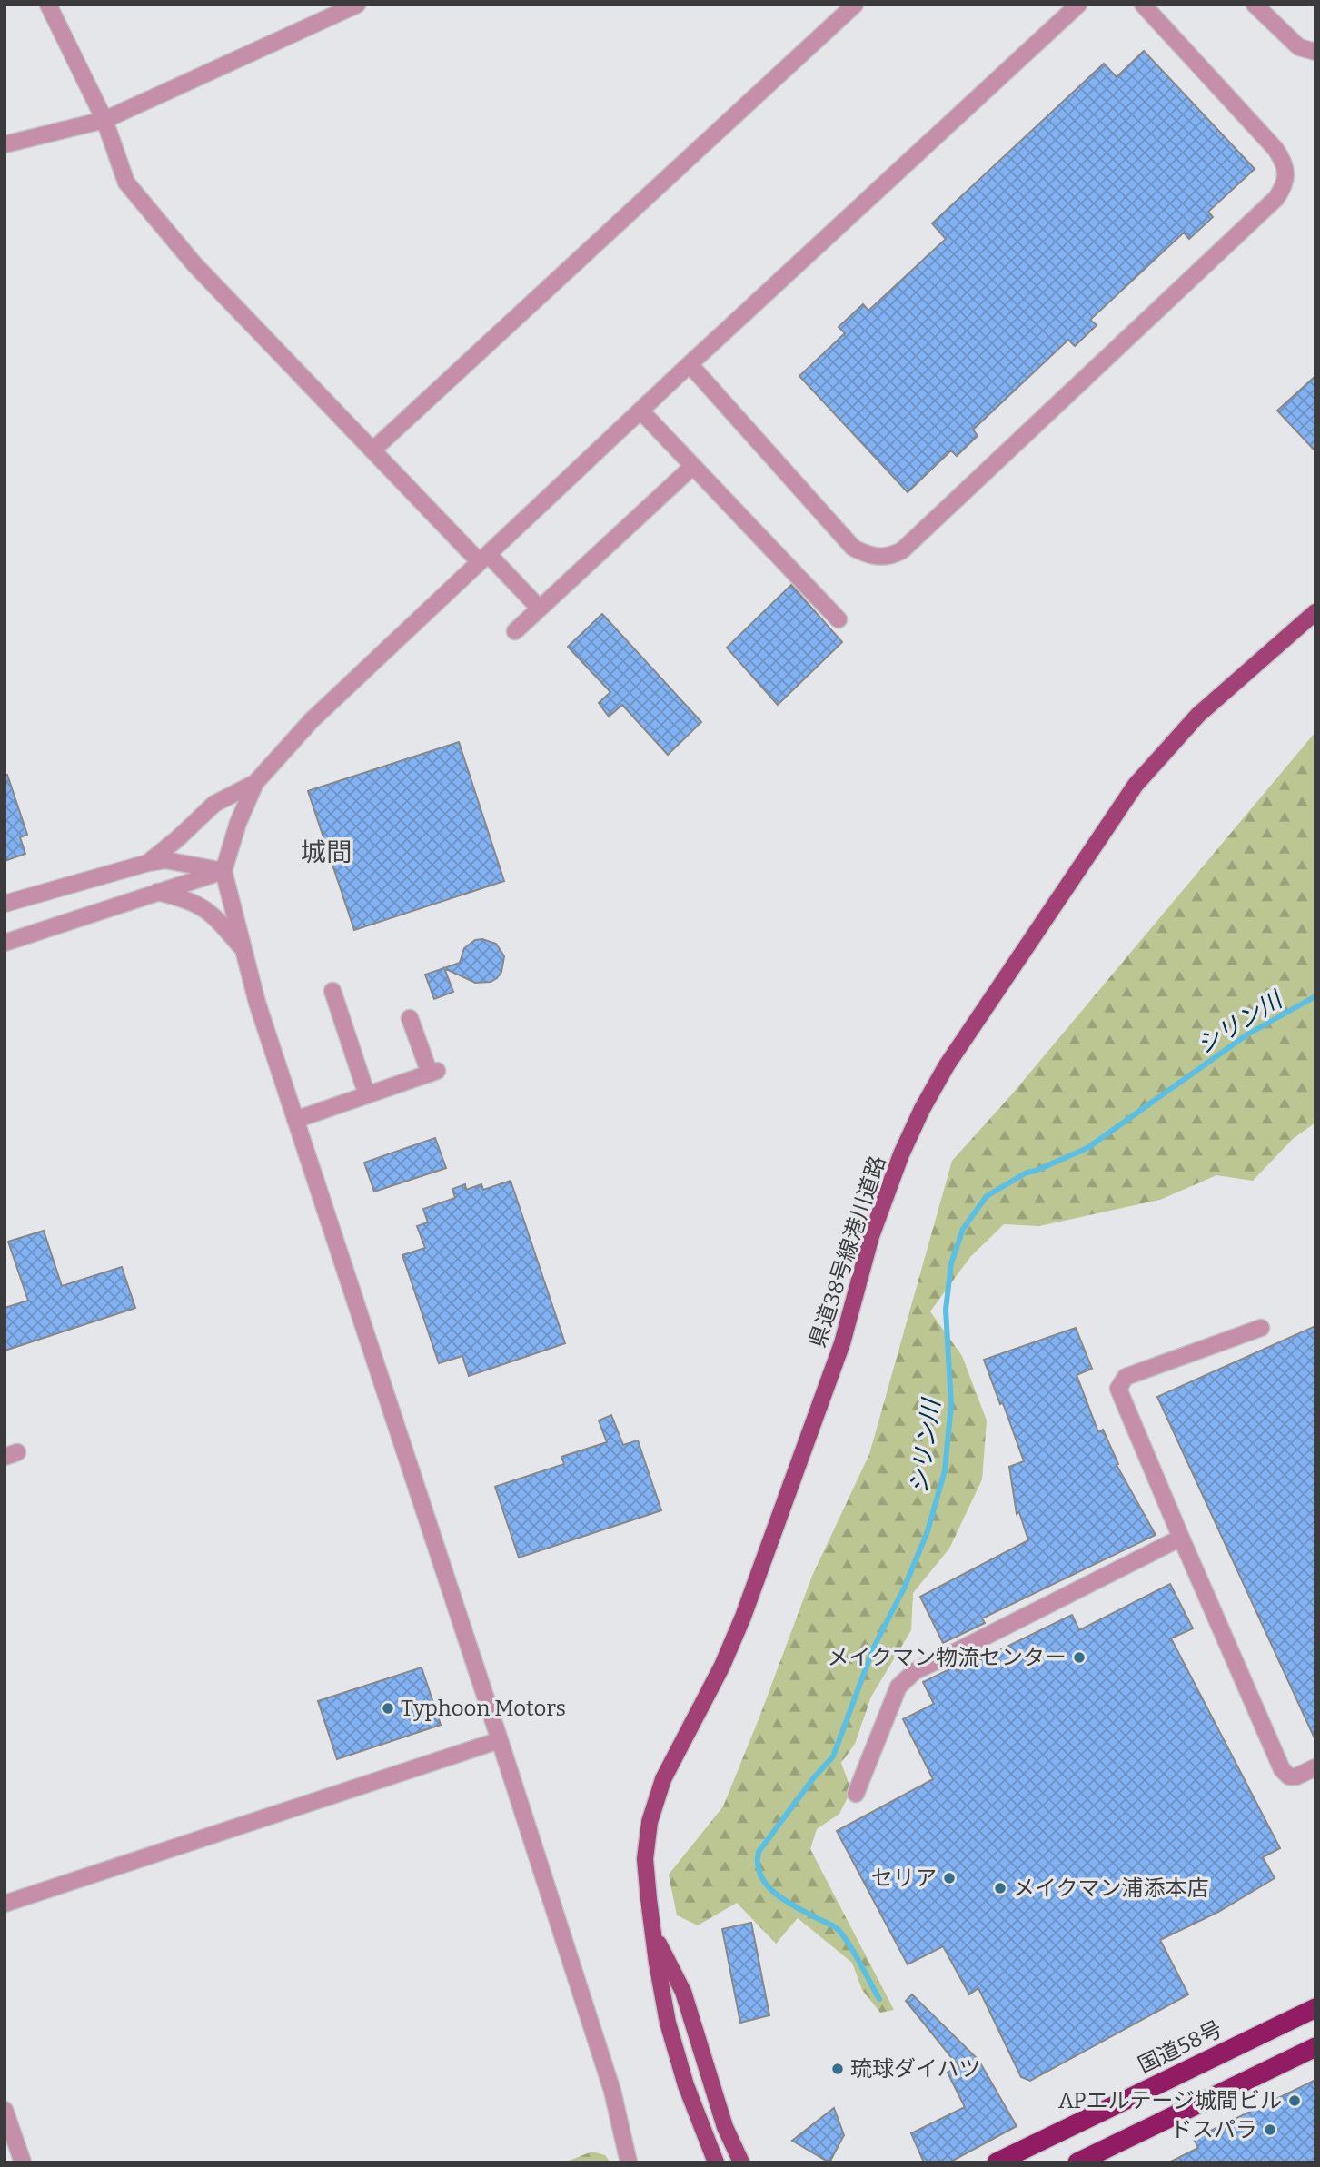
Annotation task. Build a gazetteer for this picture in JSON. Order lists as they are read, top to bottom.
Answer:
{
  "streets": {
    "highway": ["国道58号"],
    "main road": ["県道38号線港川道路"]
  },
  "districts": ["城間"],
  "water": ["シリン川"],
  "places": [
    "メイクマン物流センター",
    "Typhoon Motors",
    "セリア",
    "メイクマン浦添本店",
    "琉球ダイハツ",
    "APエルテージ城間ビル",
    "ドスパラ"
  ]
}
